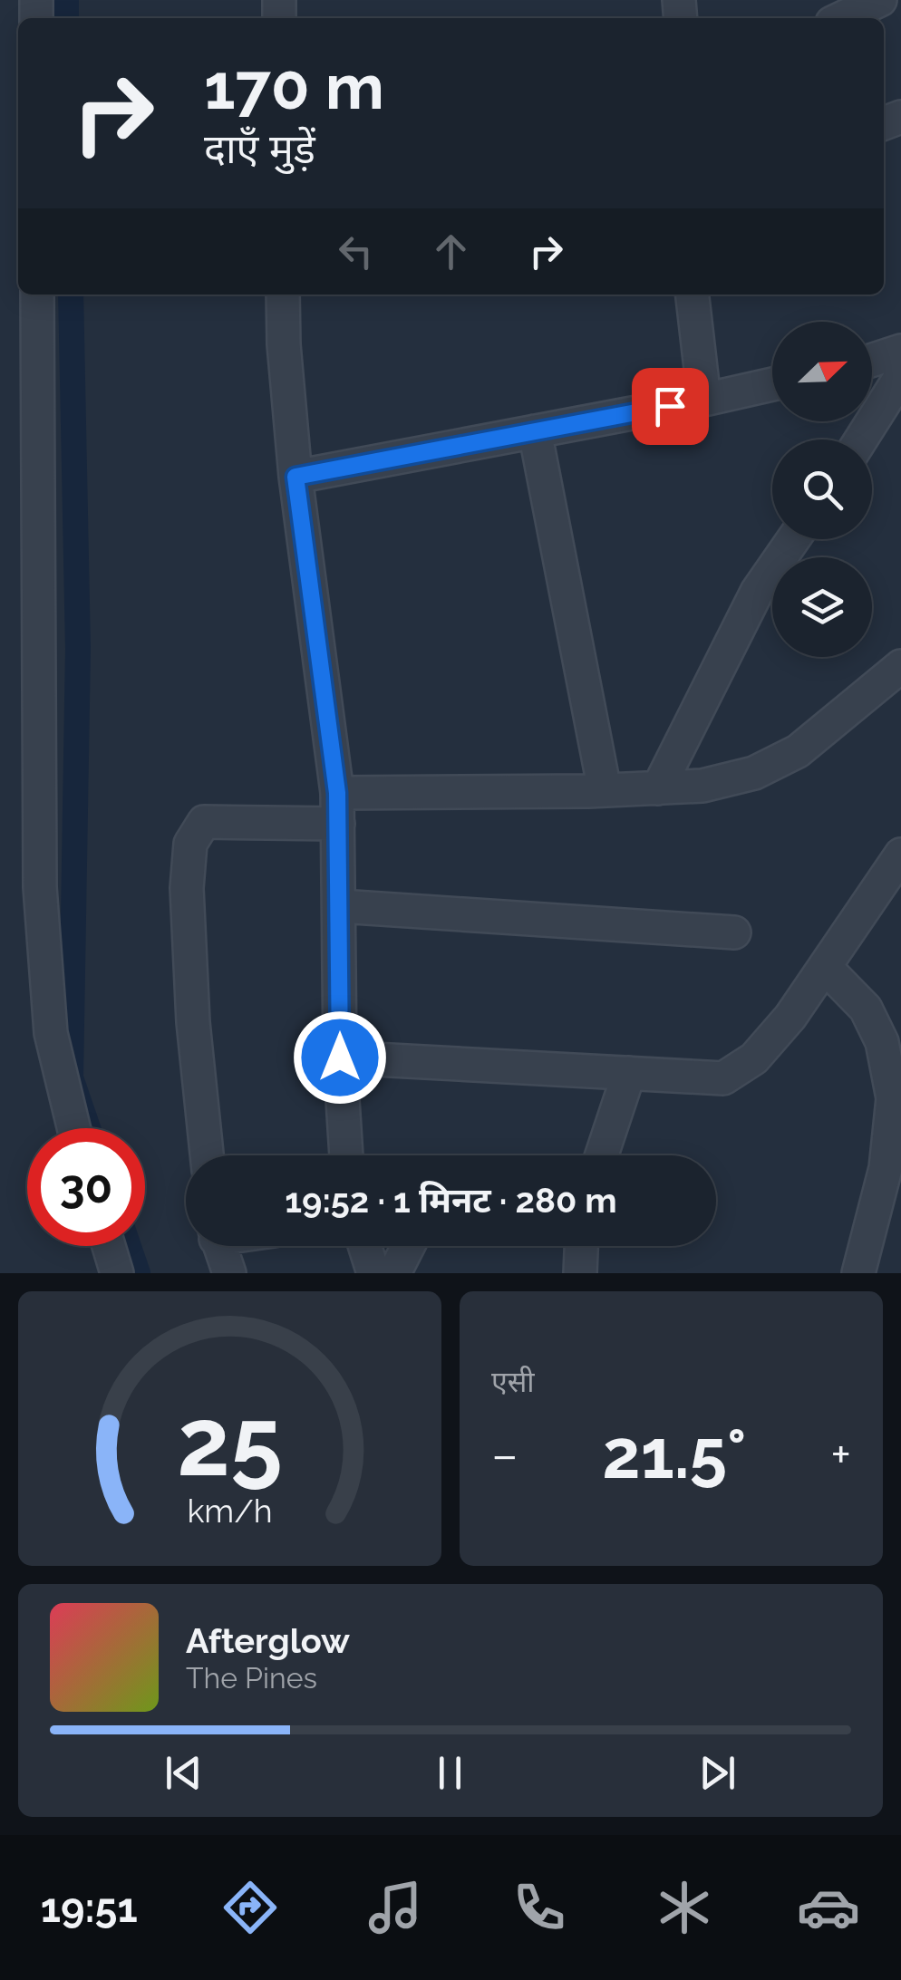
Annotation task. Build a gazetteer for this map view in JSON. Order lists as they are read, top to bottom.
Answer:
{
  "north": "top right",
  "page": {
    "turn": ["170 m", "दाएँ मुड़ें"],
    "limit": "30",
    "trip": "19:52 · 1 मिनट · 280 m",
    "tile": "एसी",
    "heat": ["−", "21.5°", "+"],
    "song": ["Afterglow", "The Pines"],
    "tabs": "19:51",
    "gauge": ["25", "km/h"]
  }
}
